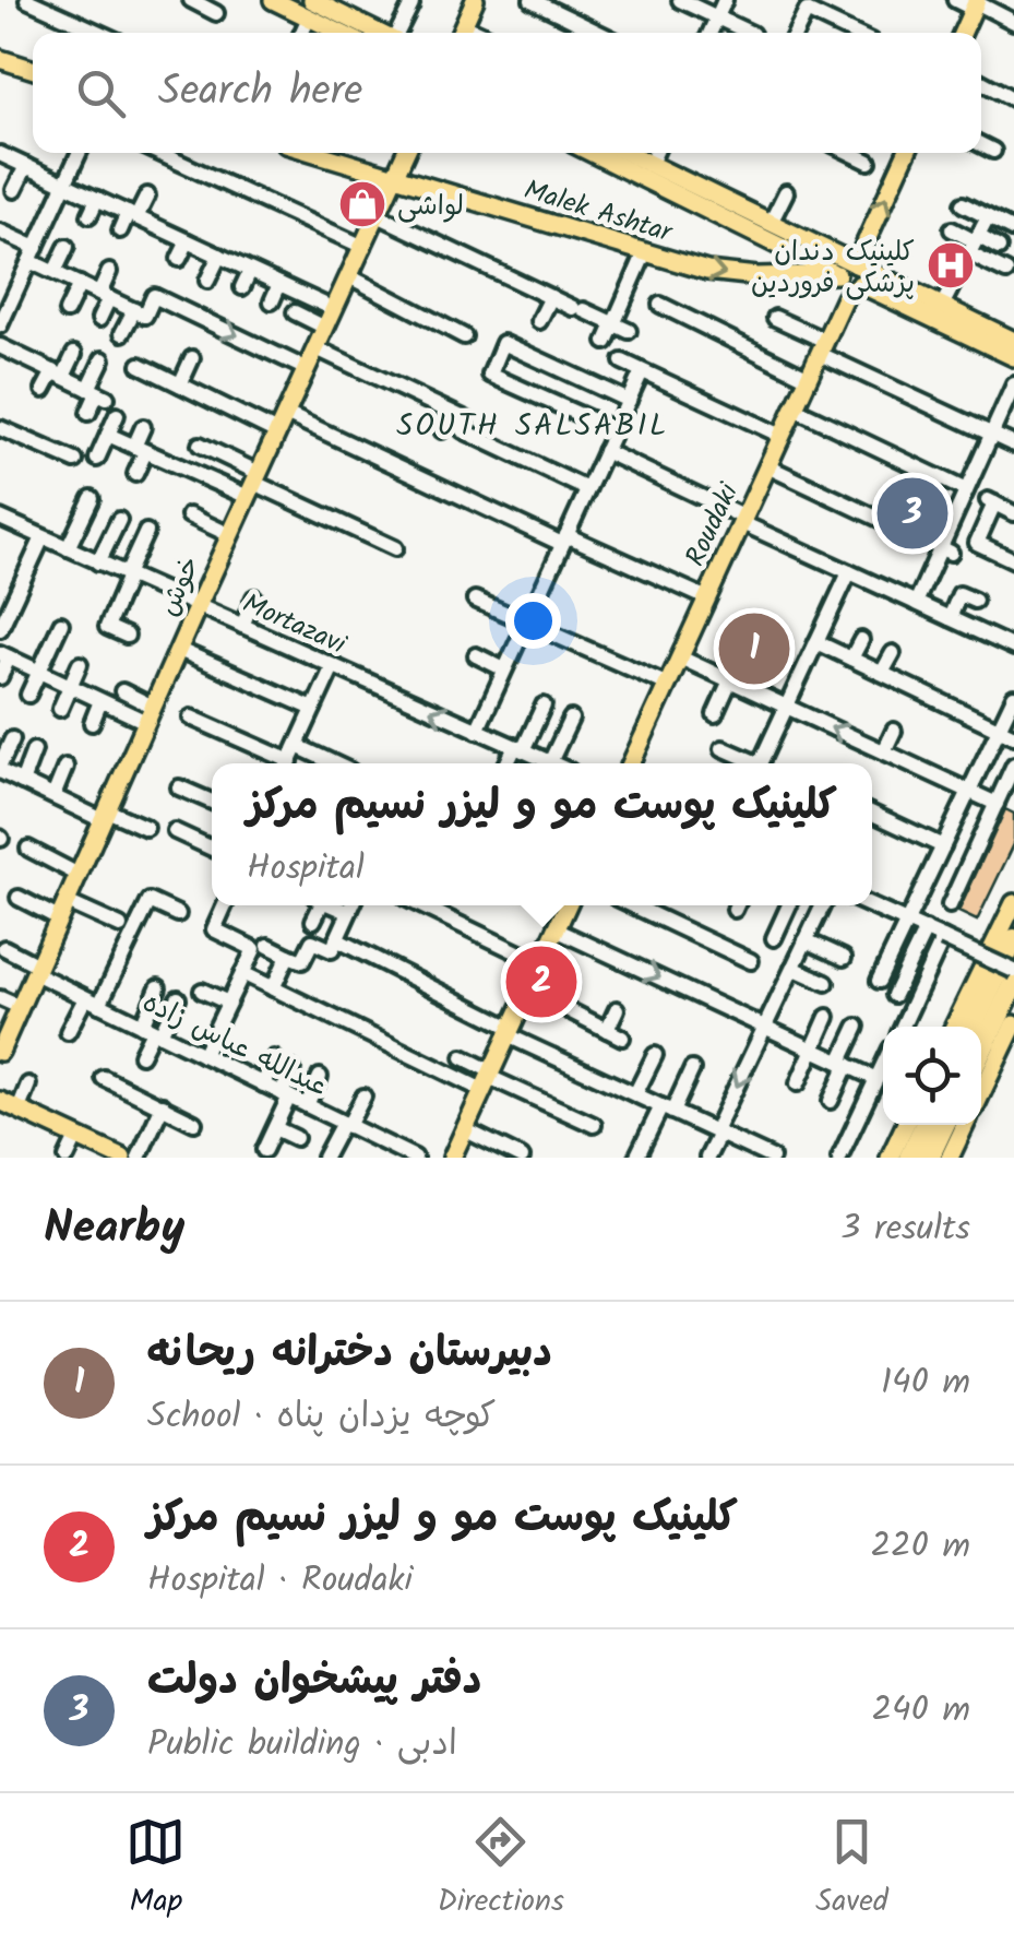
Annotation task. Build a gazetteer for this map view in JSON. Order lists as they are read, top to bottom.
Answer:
{
  "streets": {
    "main road": ["Malek Ashtar", "Roudaki", "خوش"],
    "street": ["Mortazavi", "عبدالله عباس زاده"]
  },
  "crossings": [
    ["Malek Ashtar", "خوش"],
    ["خوش", "Mortazavi"],
    ["خوش", "عبدالله عباس زاده"]
  ],
  "districts": ["SOUTH SALSABIL"],
  "places": {
    "shop": ["لواشی"],
    "hospital": ["کلینیک دندان پزشکی فروردین"]
  },
  "page": {
    "search": "Search here",
    "pins": ["3", "1", "2"],
    "popup": ["کلینیک پوست مو و لیزر نسیم مرکز", "Hospital"],
    "heading": ["Nearby", "3 results"],
    "list": [
      {
        "mark": "1",
        "name": "دبیرستان دخترانه ریحانه",
        "note": "School · کوچه یزدان پناه",
        "value": "140 m"
      },
      {
        "mark": "2",
        "name": "کلینیک پوست مو و لیزر نسیم مرکز",
        "note": "Hospital · Roudaki",
        "value": "220 m"
      },
      {
        "mark": "3",
        "name": "دفتر پیشخوان دولت",
        "note": "Public building · ادبی",
        "value": "240 m"
      }
    ],
    "nav": ["Map", "Directions", "Saved"]
  }
}
